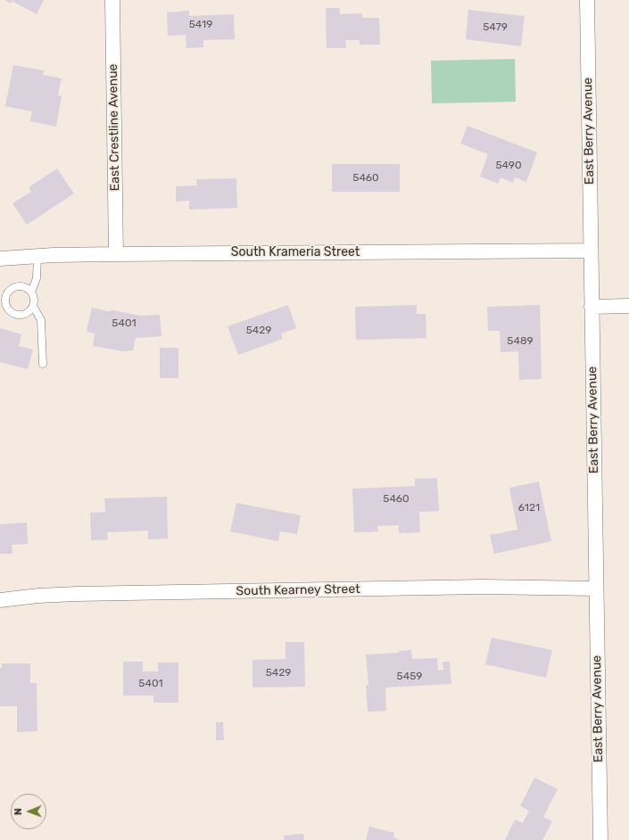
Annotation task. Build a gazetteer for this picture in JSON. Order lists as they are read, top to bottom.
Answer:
{
  "streets": {
    "street": [
      "East Crestline Avenue",
      "East Berry Avenue",
      "South Krameria Street",
      "South Kearney Street"
    ]
  },
  "crossings": [
    ["East Crestline Avenue", "South Krameria Street"],
    ["East Berry Avenue", "South Krameria Street"],
    ["East Berry Avenue", "South Kearney Street"]
  ],
  "house_numbers": [
    "5419",
    "5479",
    "5490",
    "5460",
    "5401",
    "5429",
    "5489",
    "5460",
    "6121",
    "5429",
    "5459",
    "5401"
  ],
  "north": "left"
}
